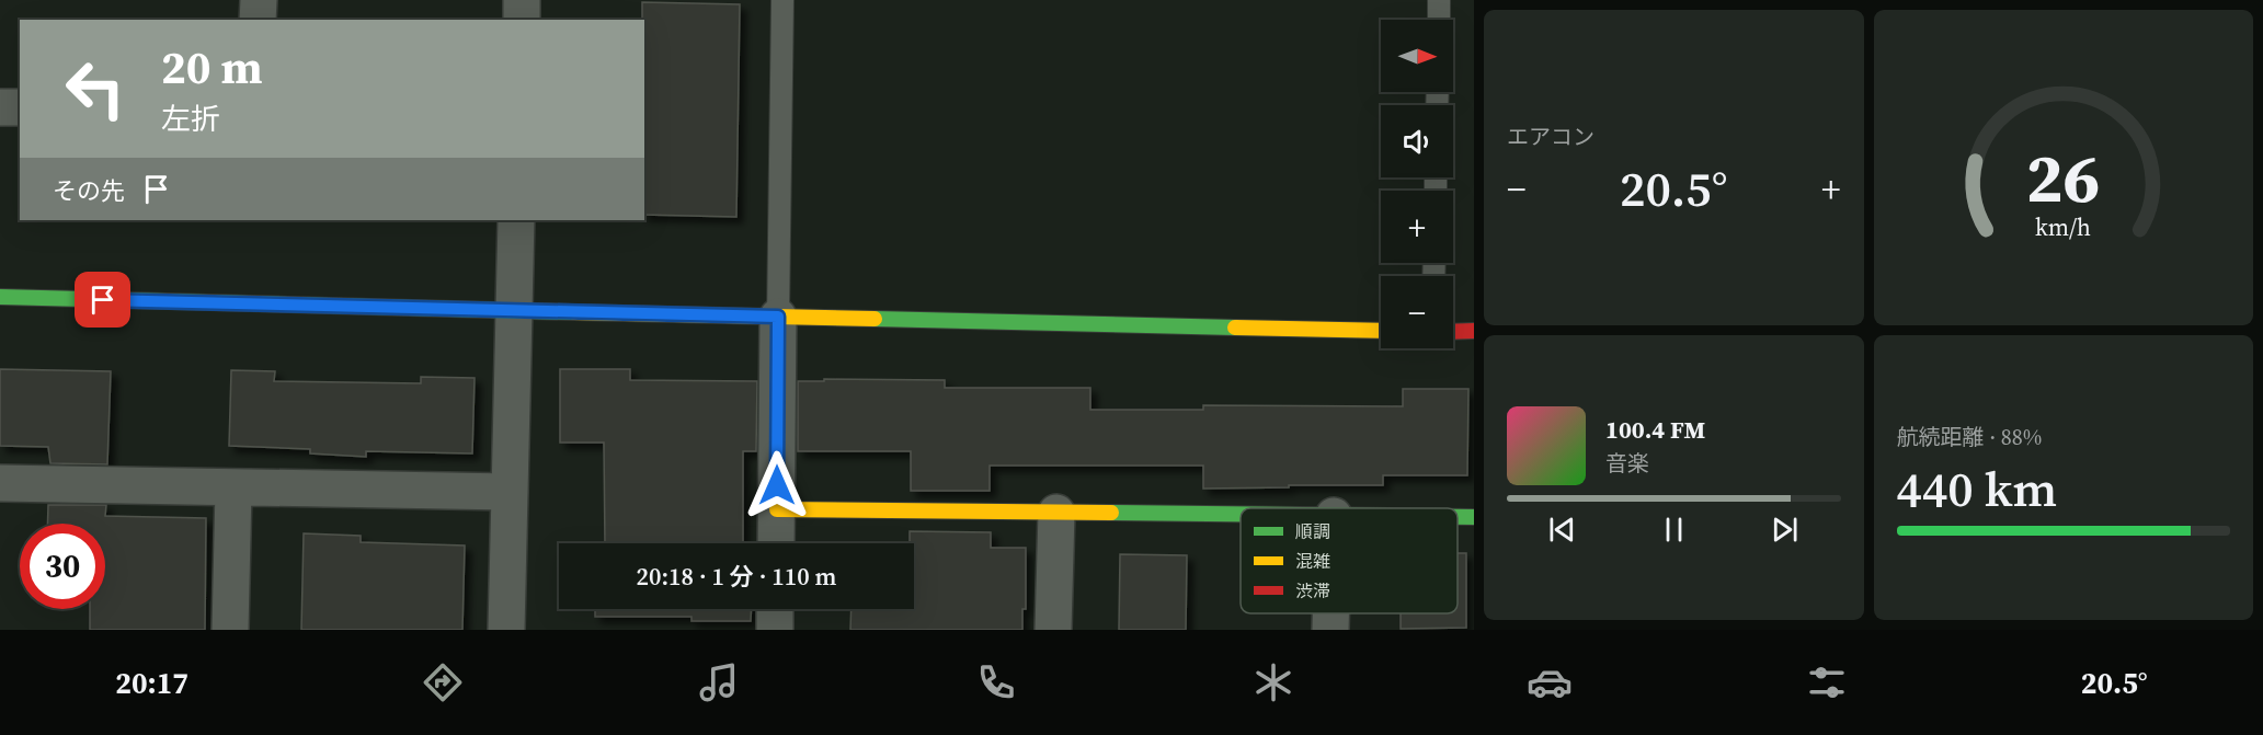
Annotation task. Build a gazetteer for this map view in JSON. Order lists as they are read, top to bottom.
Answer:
{
  "legend": ["順調", "混雑", "渋滞"],
  "north": "right",
  "page": {
    "tile": [
      "エアコン",
      ["航続距離 · 88%", "440 km"]
    ],
    "map_buttons": ["+", "−"],
    "turn": ["20 m", "左折"],
    "then": "その先",
    "heat": ["−", "20.5°", "+"],
    "song": ["100.4 FM", "音楽"],
    "limit": "30",
    "trip": "20:18 · 1 分 · 110 m",
    "tabs": ["20:17", "20.5°"],
    "gauge": ["26", "km/h"]
  }
}
